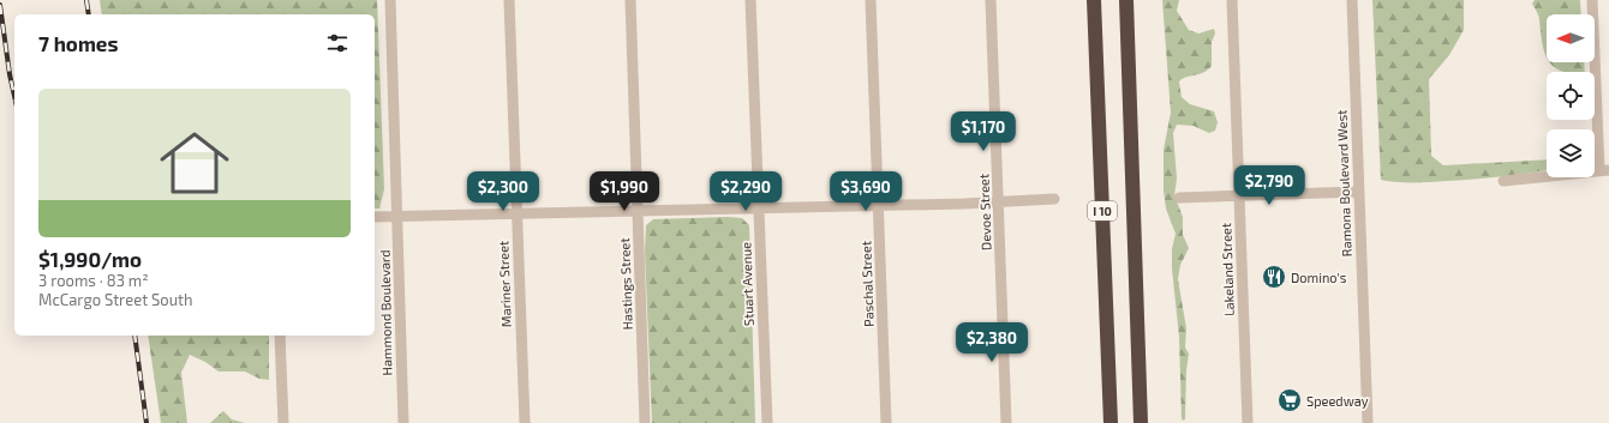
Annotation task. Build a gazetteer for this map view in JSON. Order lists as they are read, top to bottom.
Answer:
{
  "streets": {
    "highway": ["I 10"],
    "street": [
      "Ramona Boulevard West",
      "Devoe Street",
      "Lakeland Street",
      "Mariner Street",
      "Hastings Street",
      "Stuart Avenue",
      "Paschal Street",
      "Hammond Boulevard"
    ]
  },
  "places": {
    "restaurant": ["Domino's"],
    "supermarket": ["Speedway"]
  },
  "north": "left",
  "page": {
    "heading": "7 homes",
    "list": [
      {
        "name": "$1,990/mo",
        "note": "3 rooms · 83 m² · McCargo Street South"
      }
    ],
    "price": [
      "$1,170",
      "$2,790",
      "$2,300",
      "$1,990",
      "$2,290",
      "$3,690",
      "$2,380"
    ]
  }
}
